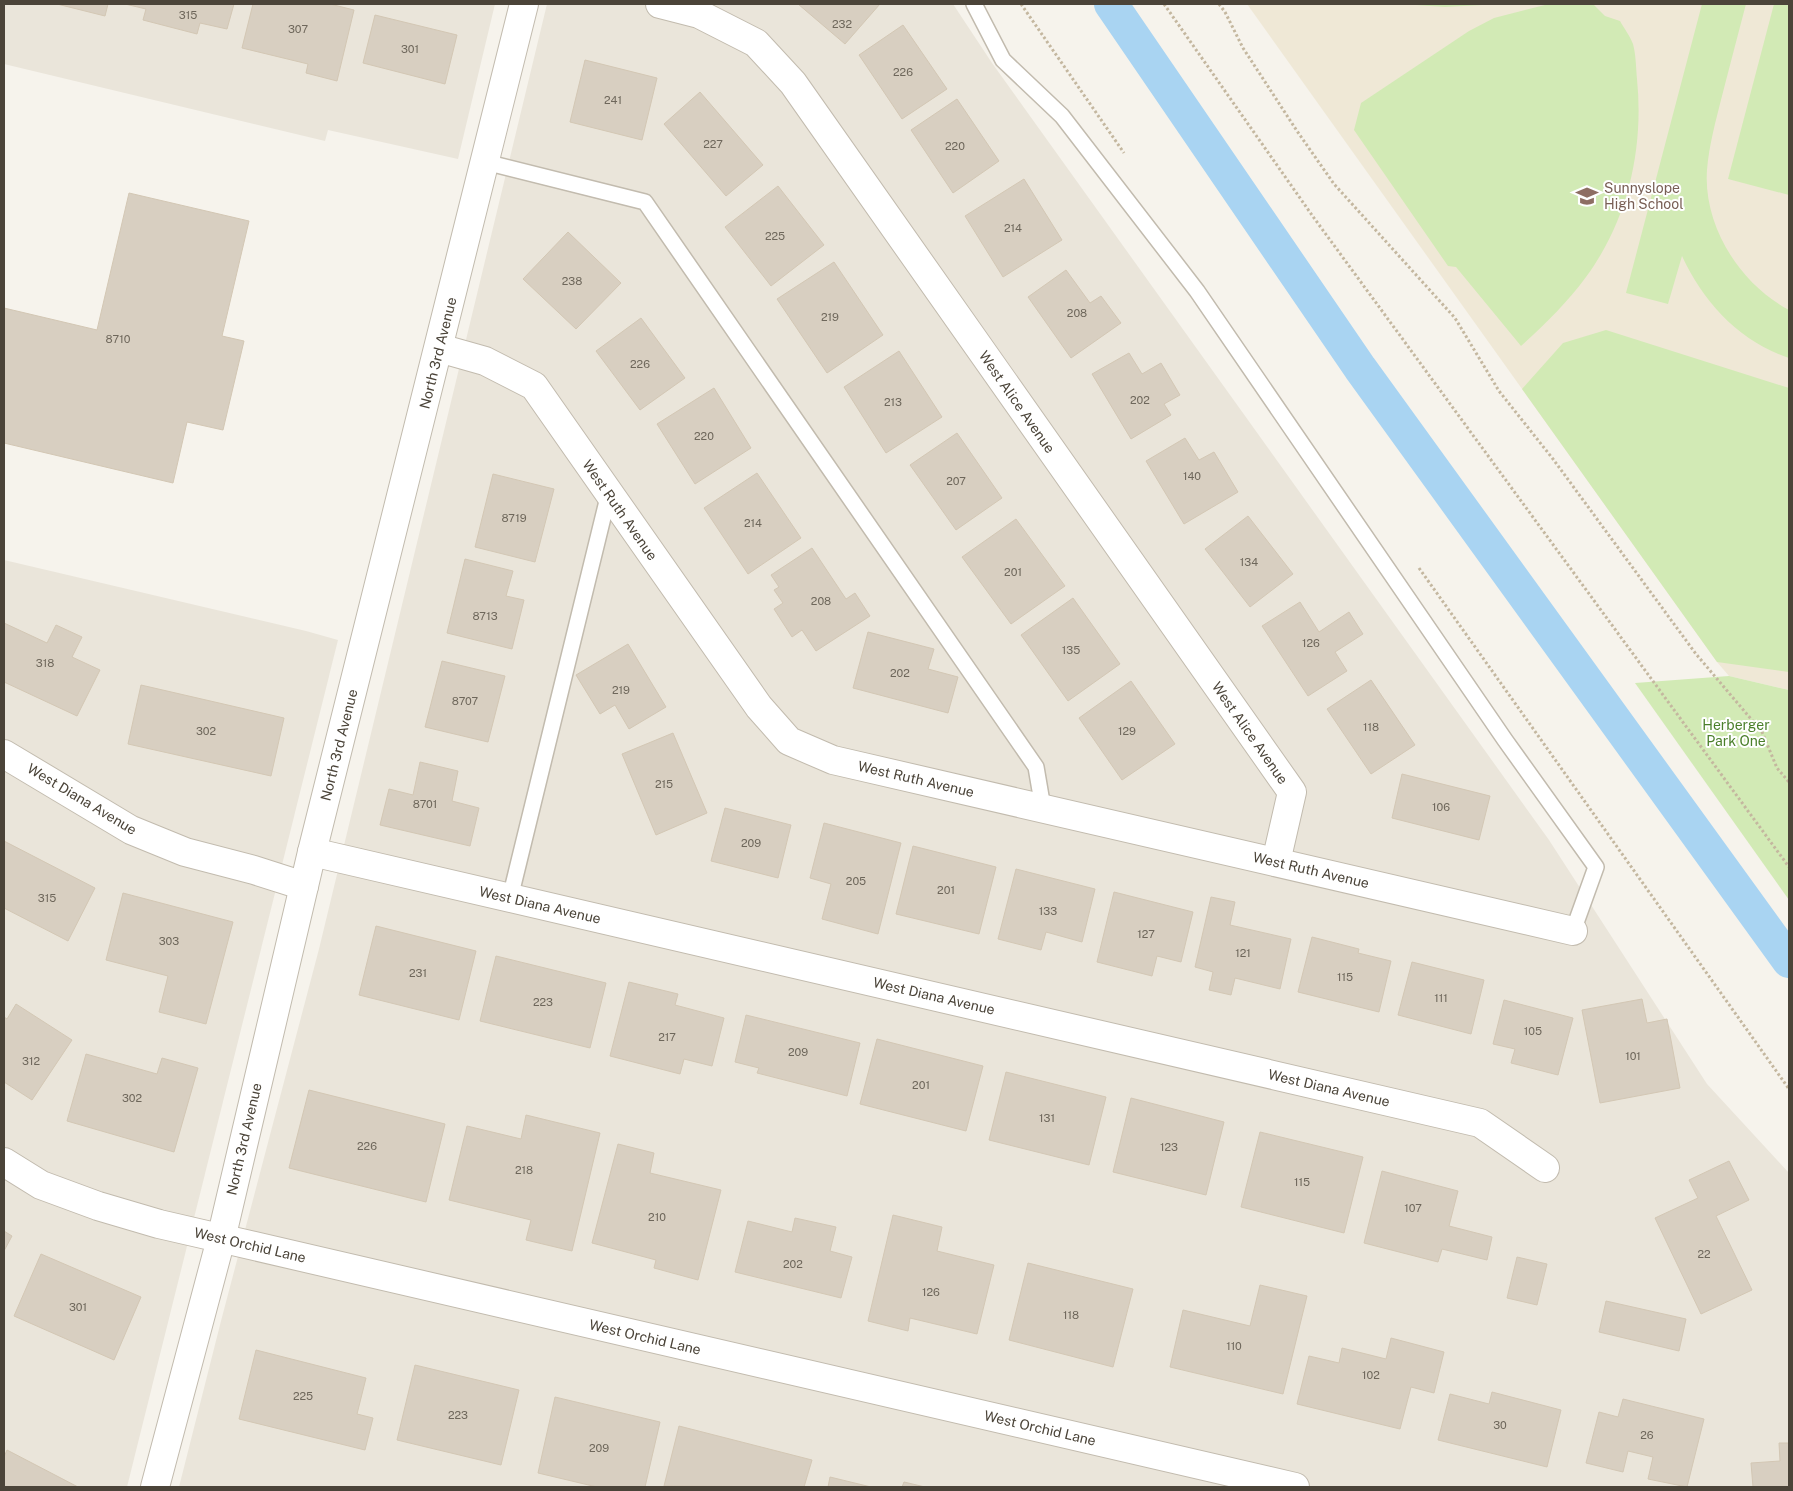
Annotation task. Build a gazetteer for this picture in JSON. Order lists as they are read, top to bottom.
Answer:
{
  "streets": {
    "street": [
      "North 3rd Avenue",
      "West Alice Avenue",
      "West Ruth Avenue",
      "West Diana Avenue",
      "West Orchid Lane"
    ]
  },
  "crossings": [
    ["North 3rd Avenue", "West Ruth Avenue"],
    ["North 3rd Avenue", "West Diana Avenue"],
    ["North 3rd Avenue", "West Orchid Lane"],
    ["West Alice Avenue", "West Ruth Avenue"]
  ],
  "parks": ["Herberger Park One"],
  "places": {
    "school or university": ["Sunnyslope High School"]
  },
  "house_numbers": [
    "315",
    "232",
    "307",
    "301",
    "226",
    "241",
    "227",
    "220",
    "214",
    "225",
    "238",
    "208",
    "219",
    "8710",
    "226",
    "202",
    "213",
    "220",
    "140",
    "207",
    "8719",
    "214",
    "134",
    "201",
    "208",
    "8713",
    "126",
    "135",
    "318",
    "202",
    "219",
    "8707",
    "118",
    "302",
    "129",
    "215",
    "8701",
    "106",
    "209",
    "205",
    "201",
    "315",
    "133",
    "127",
    "303",
    "121",
    "231",
    "115",
    "111",
    "223",
    "105",
    "217",
    "209",
    "101",
    "312",
    "201",
    "302",
    "131",
    "226",
    "123",
    "218",
    "115",
    "107",
    "210",
    "22",
    "202",
    "126",
    "301",
    "118",
    "110",
    "102",
    "225",
    "223",
    "30",
    "26",
    "209"
  ]
}
